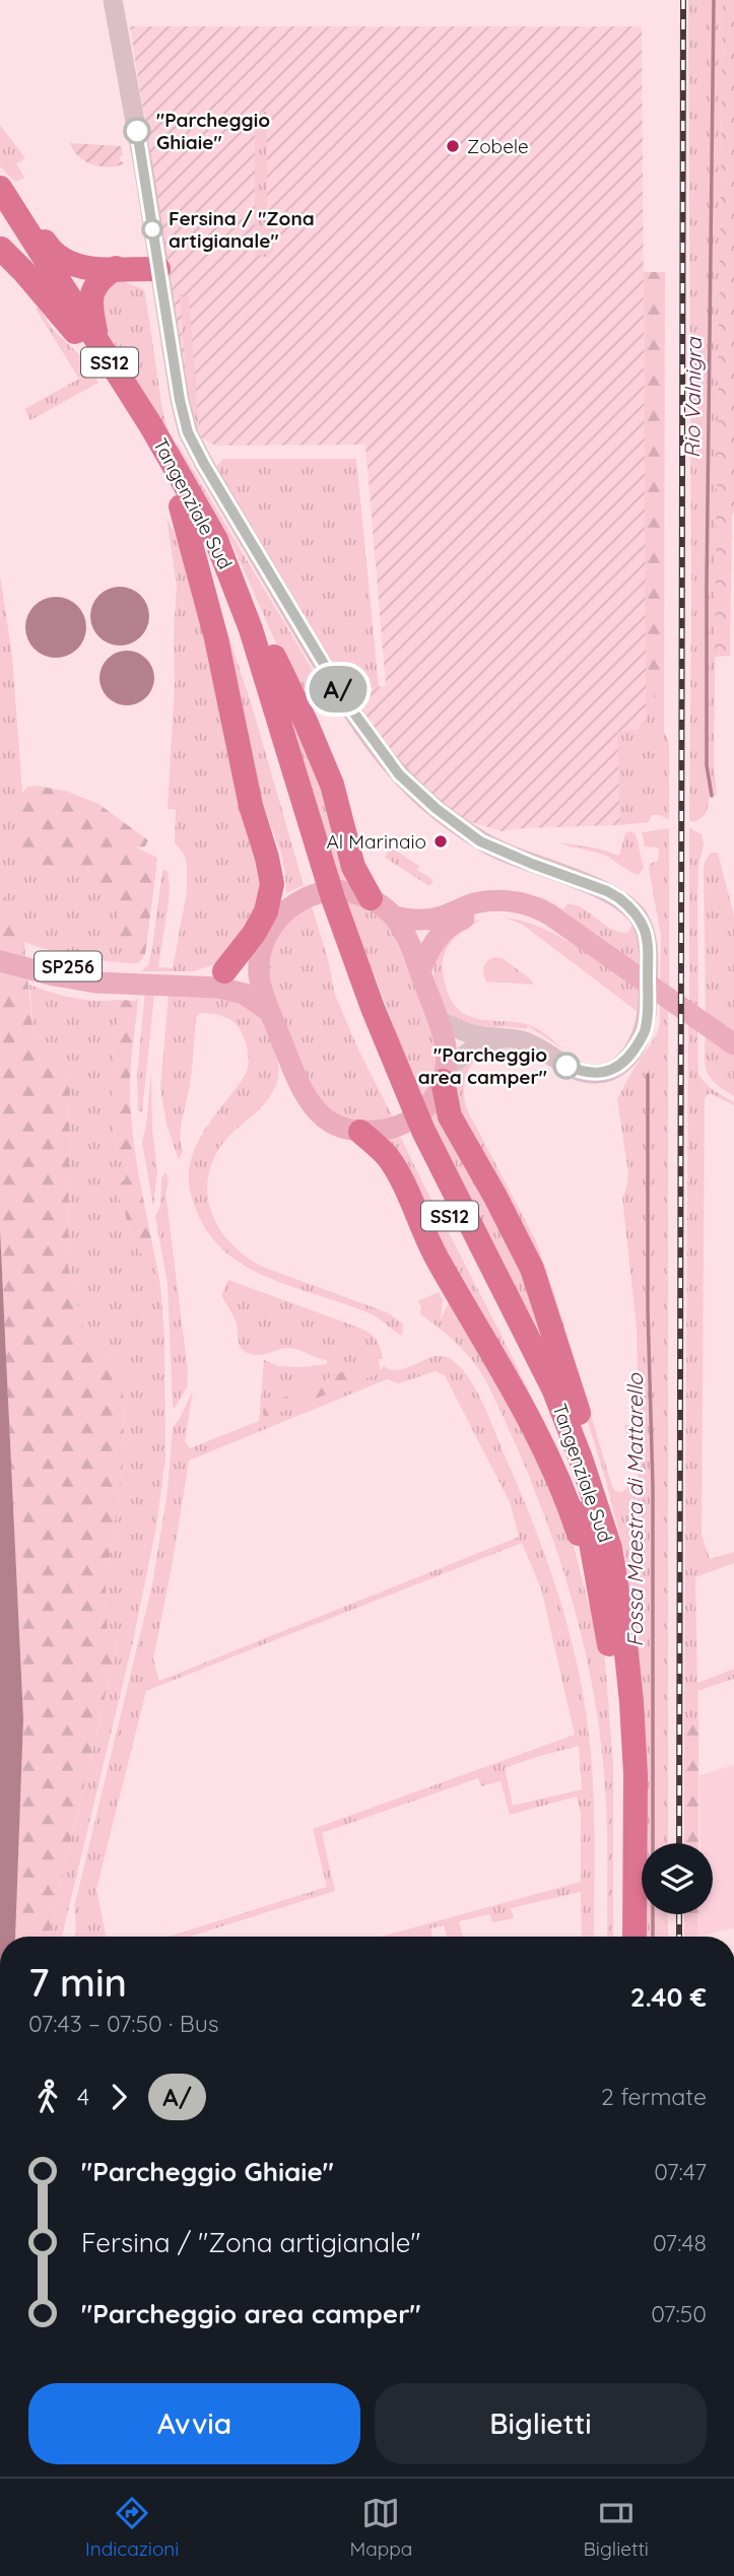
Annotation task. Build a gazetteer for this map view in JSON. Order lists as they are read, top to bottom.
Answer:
{
  "streets": {
    "highway": ["SS12", "Tangenziale Sud"],
    "main road": ["SP256"]
  },
  "water": ["Rio Valnigra", "Fossa Maestra di Mattarello"],
  "places": [
    "\"Parcheggio Ghiaie\"",
    "Zobele",
    "Fersina / \"Zona artigianale\"",
    "Al Marinaio",
    "\"Parcheggio area camper\""
  ],
  "lines": ["bus line A/"],
  "page": {
    "on_map": "A/",
    "heading": ["7 min", "07:43 – 07:50 · Bus", "2.40 €"],
    "legs": ["4", "A/", "2 fermate"],
    "list": [
      {
        "name": "\"Parcheggio Ghiaie\"",
        "value": "07:47"
      },
      {
        "name": "Fersina / \"Zona artigianale\"",
        "value": "07:48"
      },
      {
        "name": "\"Parcheggio area camper\"",
        "value": "07:50"
      }
    ],
    "buttons": ["Avvia", "Biglietti"],
    "tabs": ["Indicazioni", "Mappa", "Biglietti"]
  }
}
